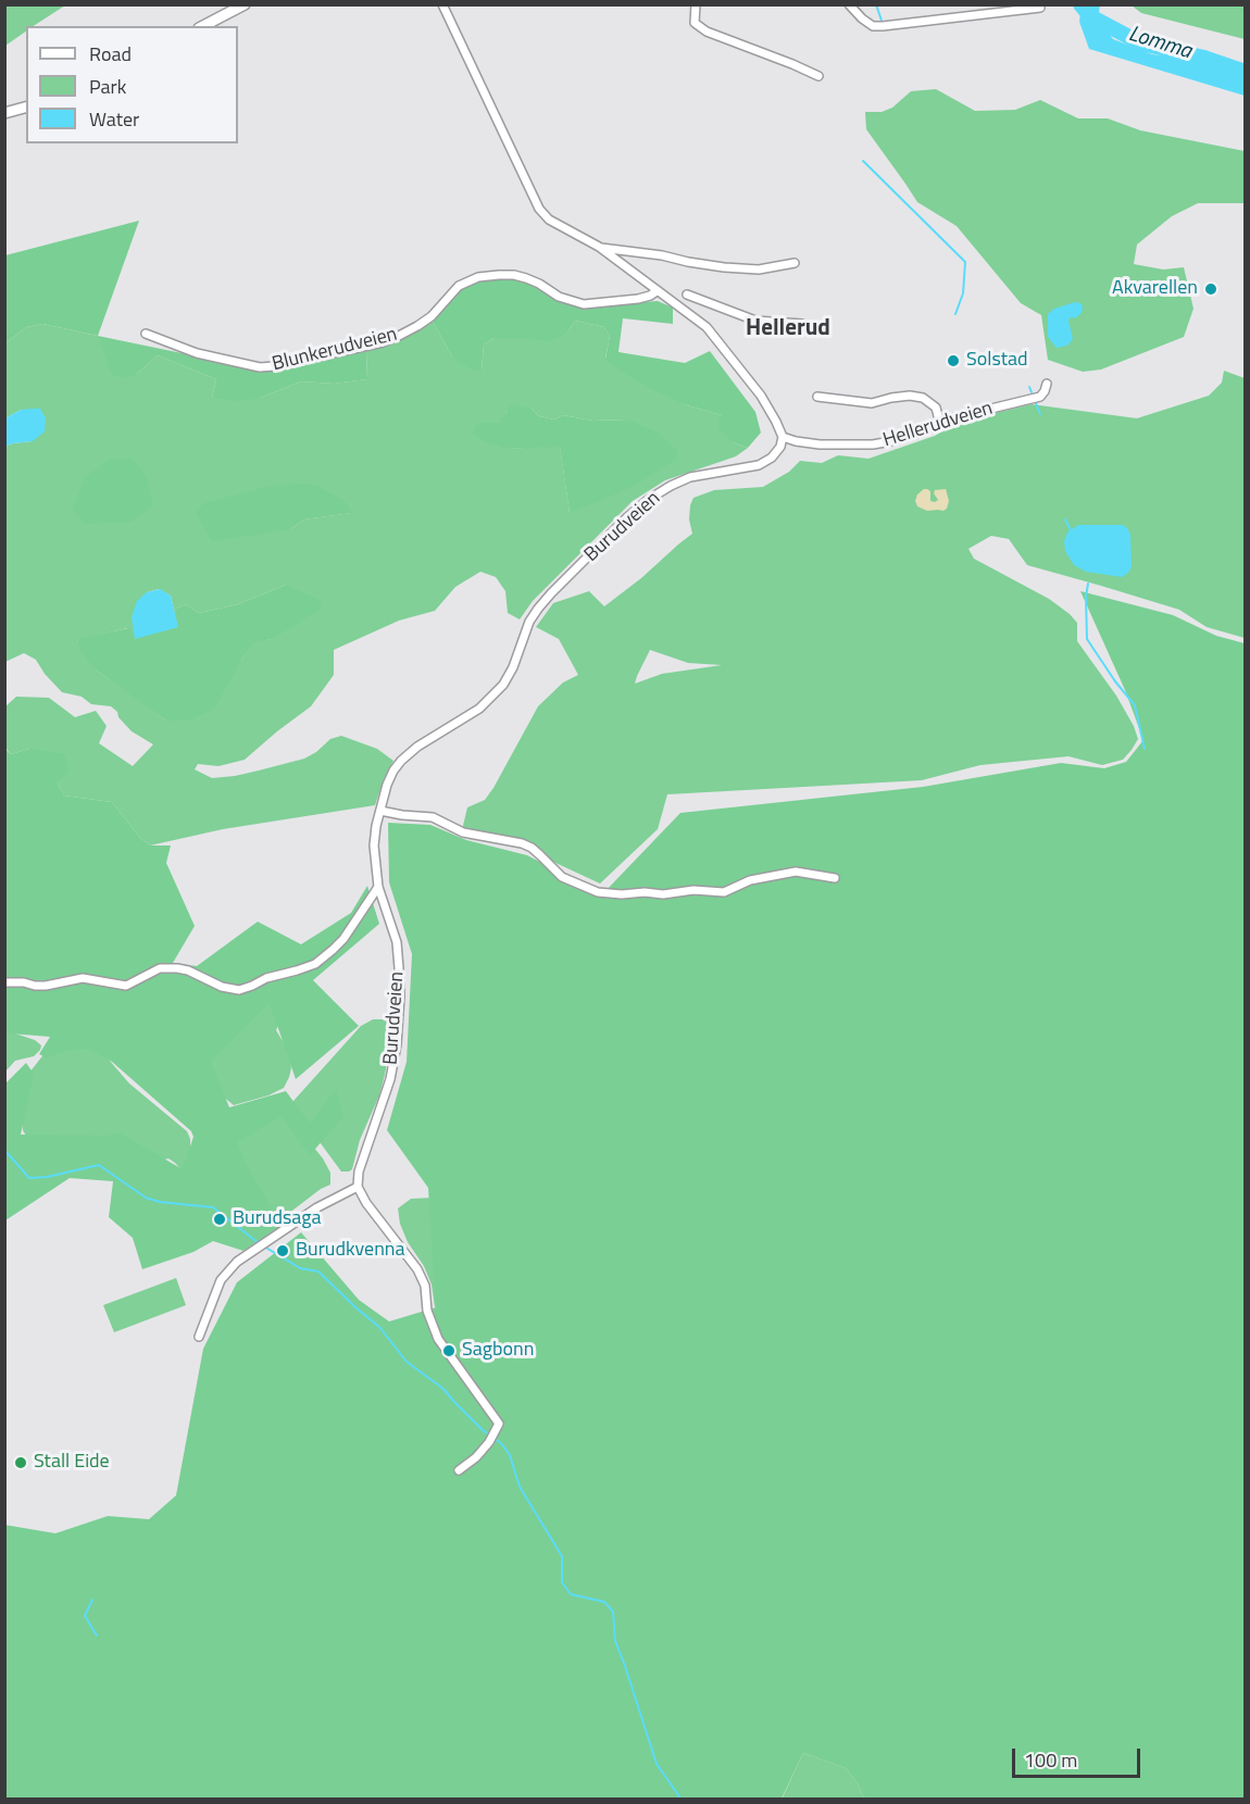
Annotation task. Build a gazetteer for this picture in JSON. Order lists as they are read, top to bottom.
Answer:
{
  "streets": {
    "street": ["Blunkerudveien", "Hellerudveien", "Burudveien"]
  },
  "crossings": [
    ["Hellerudveien", "Burudveien"]
  ],
  "districts": ["Hellerud"],
  "water": ["Lomma"],
  "places": [
    "Akvarellen",
    "Solstad",
    "Burudsaga",
    "Burudkvenna",
    "Sagbonn",
    "Stall Eide"
  ],
  "legend": ["Road", "Park", "Water"],
  "scale_bar": "100 m"
}
